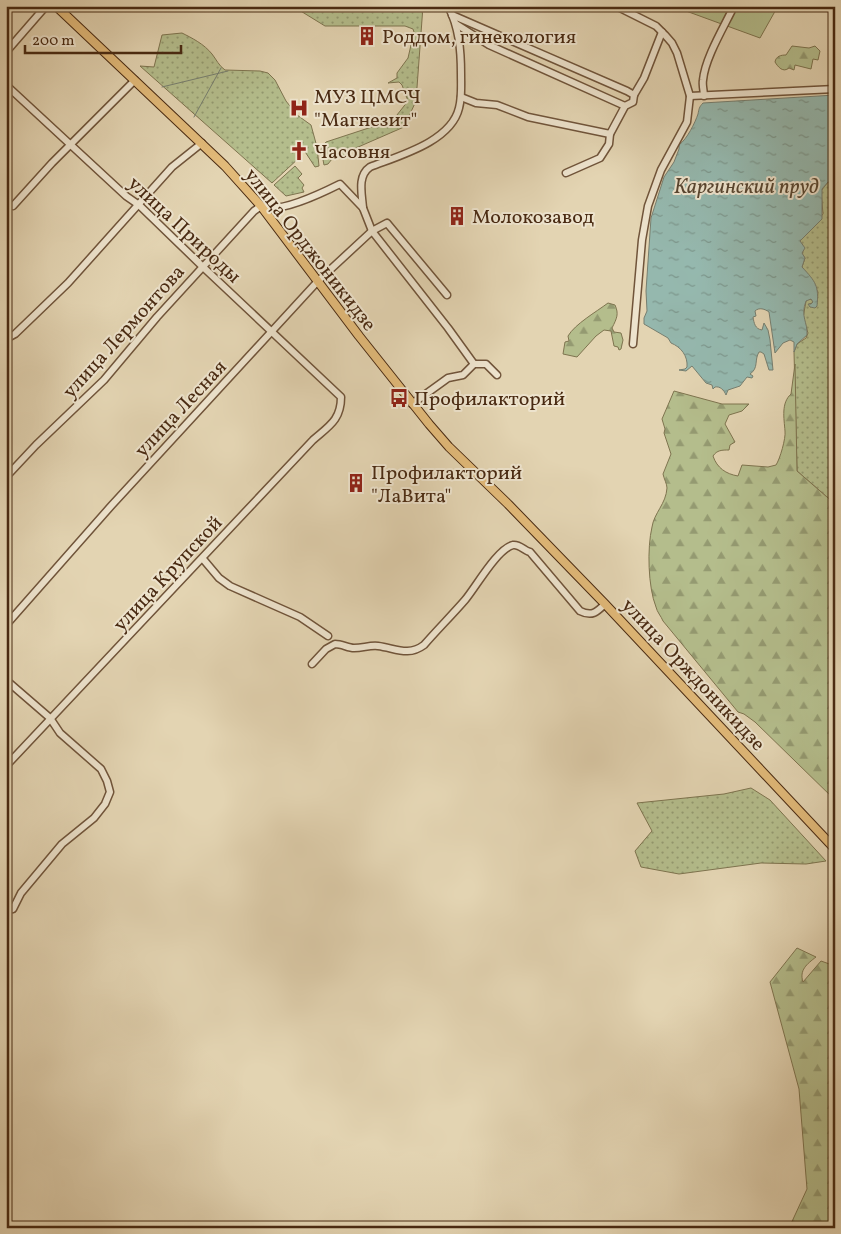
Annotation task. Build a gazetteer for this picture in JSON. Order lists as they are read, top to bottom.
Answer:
{
  "streets": {
    "main road": ["улица Орджоникидзе", "улица Орждоникидзе"],
    "street": [
      "улица Природы",
      "улица Лермонтова",
      "улица Лесная",
      "улица Крупской"
    ]
  },
  "crossings": [
    ["улица Природы", "улица Лермонтова"],
    ["улица Природы", "улица Лесная"],
    ["улица Природы", "улица Крупской"],
    ["улица Орджоникидзе", "улица Лермонтова"],
    ["улица Орджоникидзе", "улица Лесная"],
    ["улица Орджоникидзе", "улица Орждоникидзе"]
  ],
  "water": ["Каргинский пруд"],
  "places": {
    "building": ["Роддом, гинекология", "Молокозавод", "Профилакторий \"ЛаВита\""],
    "hospital": ["МУЗ ЦМСЧ \"Магнезит\""],
    "church": ["Часовня"],
    "bus stop": ["Профилакторий"]
  },
  "scale_bar": "200 m"
}
